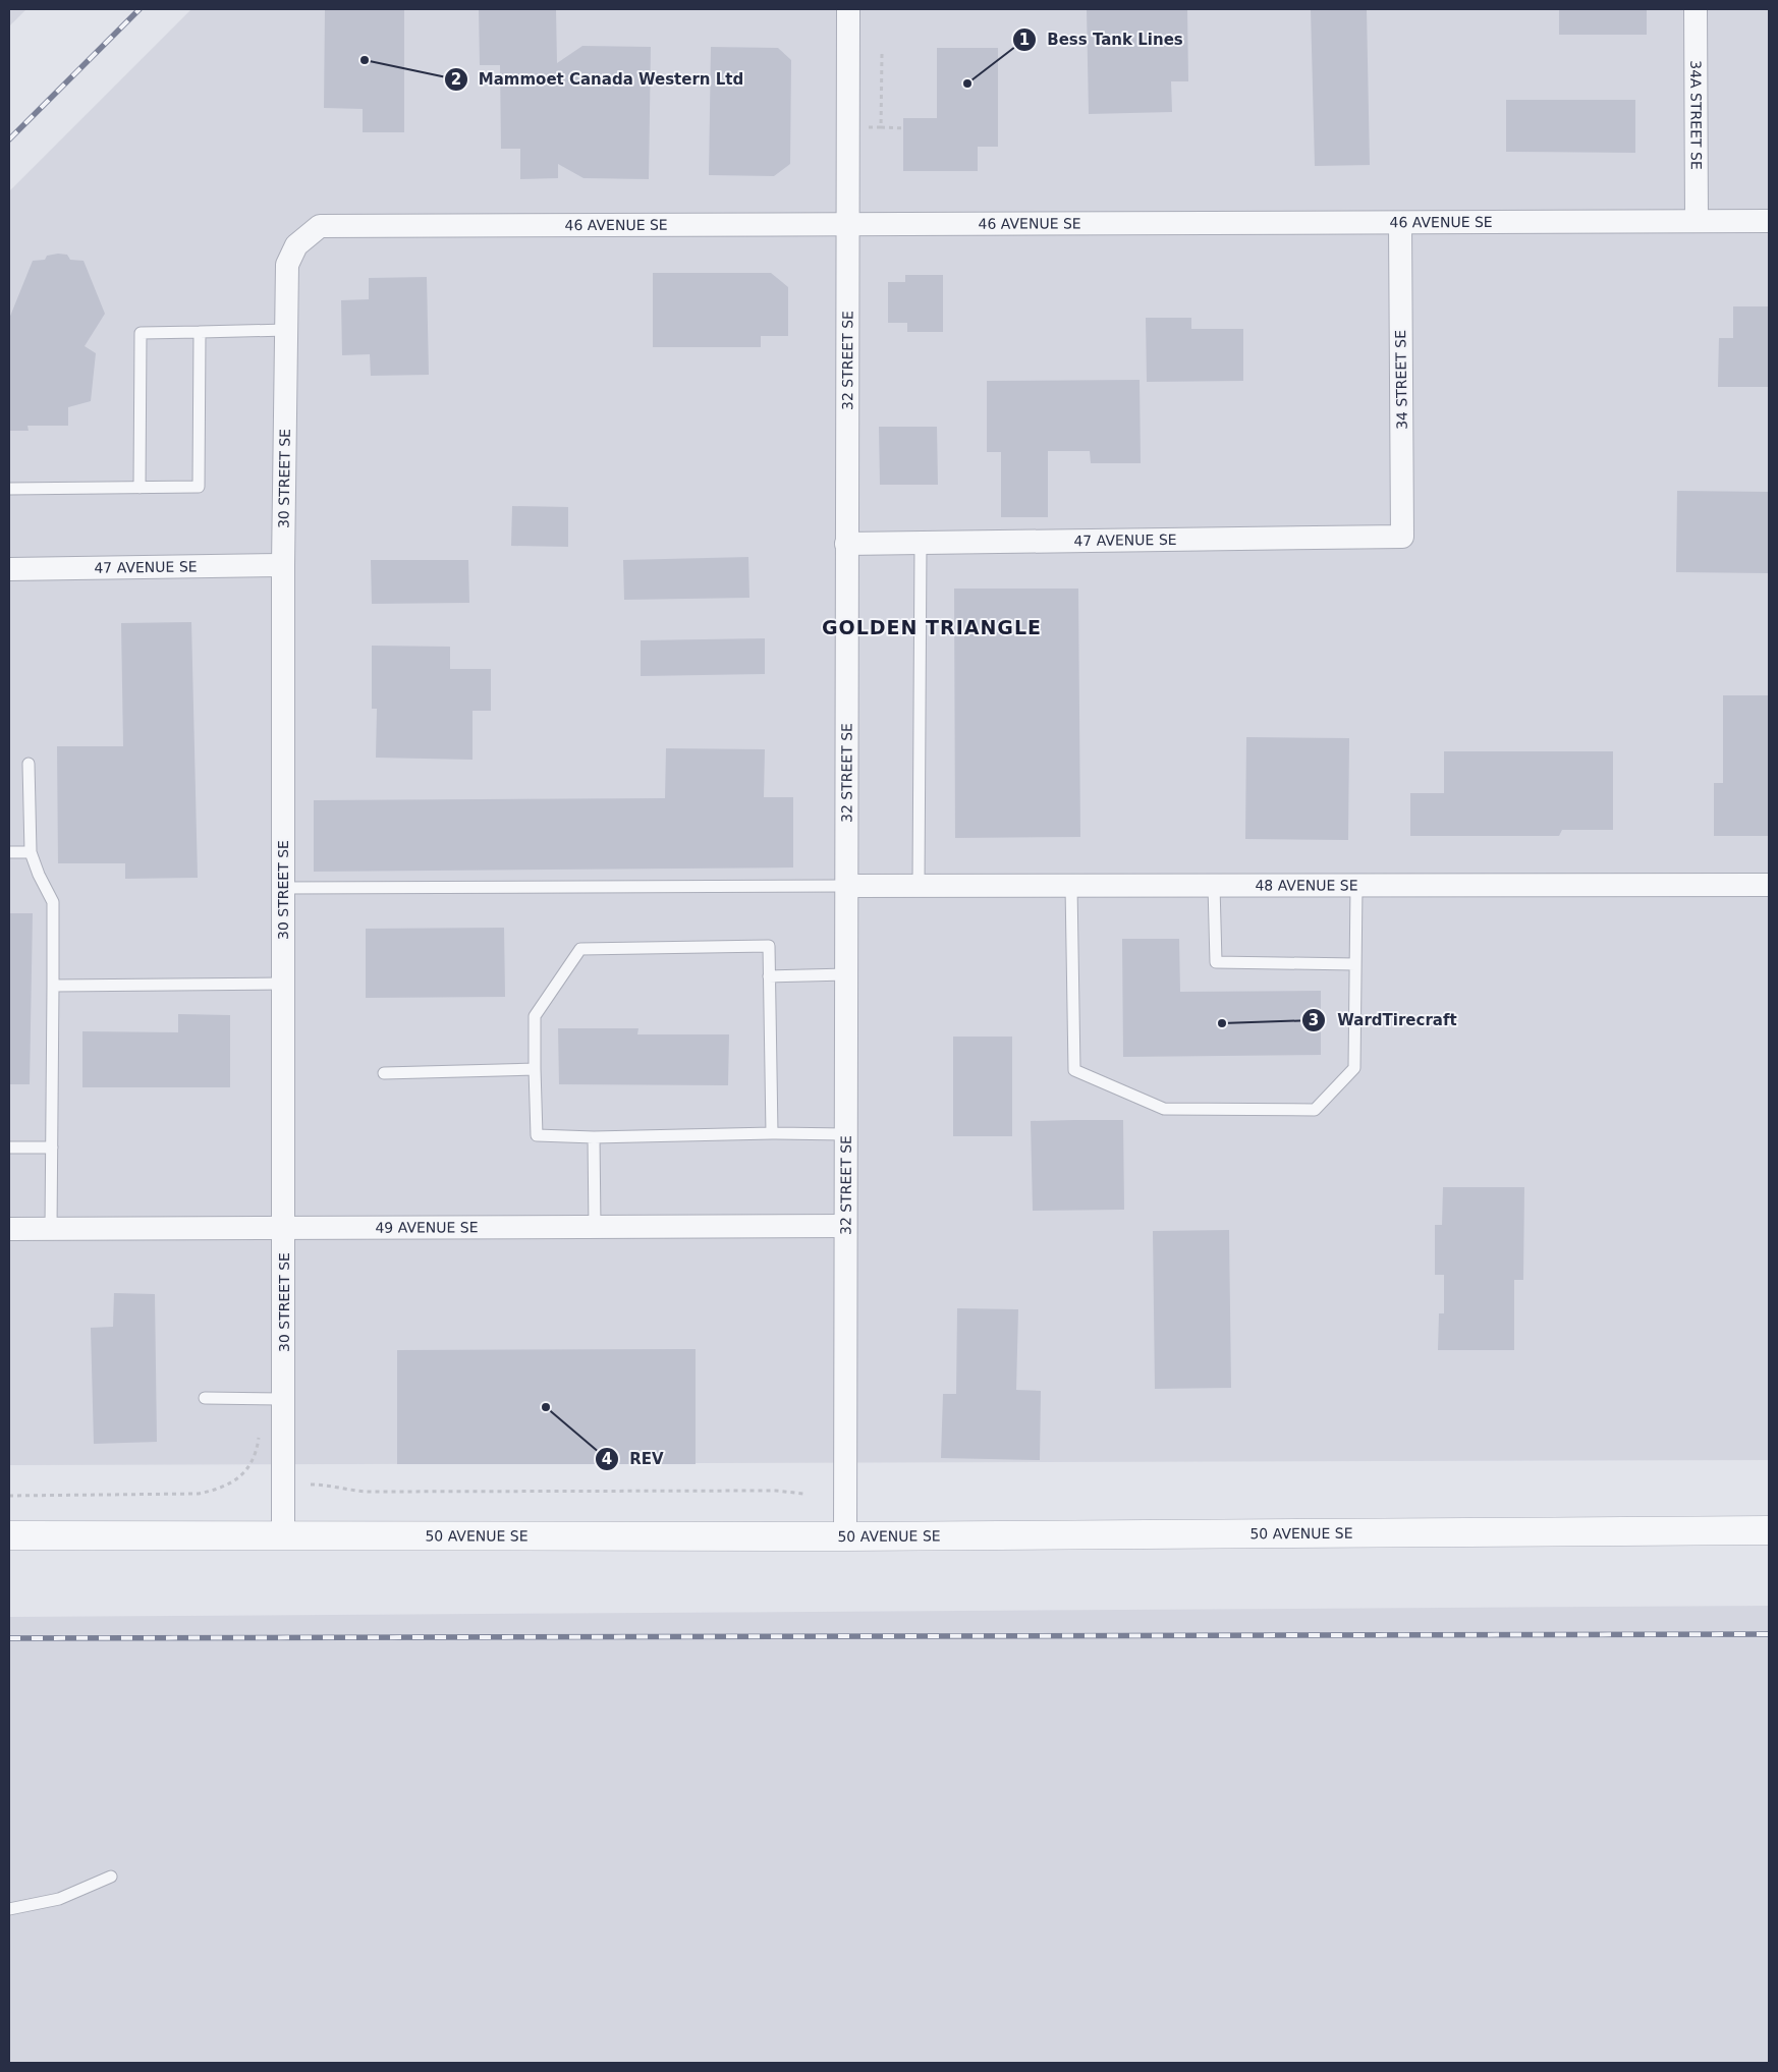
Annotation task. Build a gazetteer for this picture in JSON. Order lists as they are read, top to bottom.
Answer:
{
  "streets": {
    "street": [
      "34A STREET SE",
      "46 AVENUE SE",
      "32 STREET SE",
      "34 STREET SE",
      "30 STREET SE",
      "47 AVENUE SE",
      "48 AVENUE SE",
      "49 AVENUE SE",
      "50 AVENUE SE"
    ]
  },
  "crossings": [
    ["34A STREET SE", "46 AVENUE SE"],
    ["46 AVENUE SE", "32 STREET SE"],
    ["46 AVENUE SE", "34 STREET SE"],
    ["46 AVENUE SE", "30 STREET SE"],
    ["32 STREET SE", "47 AVENUE SE"],
    ["32 STREET SE", "48 AVENUE SE"],
    ["32 STREET SE", "49 AVENUE SE"],
    ["32 STREET SE", "50 AVENUE SE"],
    ["34 STREET SE", "47 AVENUE SE"],
    ["30 STREET SE", "47 AVENUE SE"],
    ["30 STREET SE", "49 AVENUE SE"],
    ["30 STREET SE", "50 AVENUE SE"]
  ],
  "districts": ["GOLDEN TRIANGLE"],
  "places": [
    "Mammoet Canada Western Ltd",
    "Bess Tank Lines",
    "WardTirecraft",
    "REV"
  ]
}
